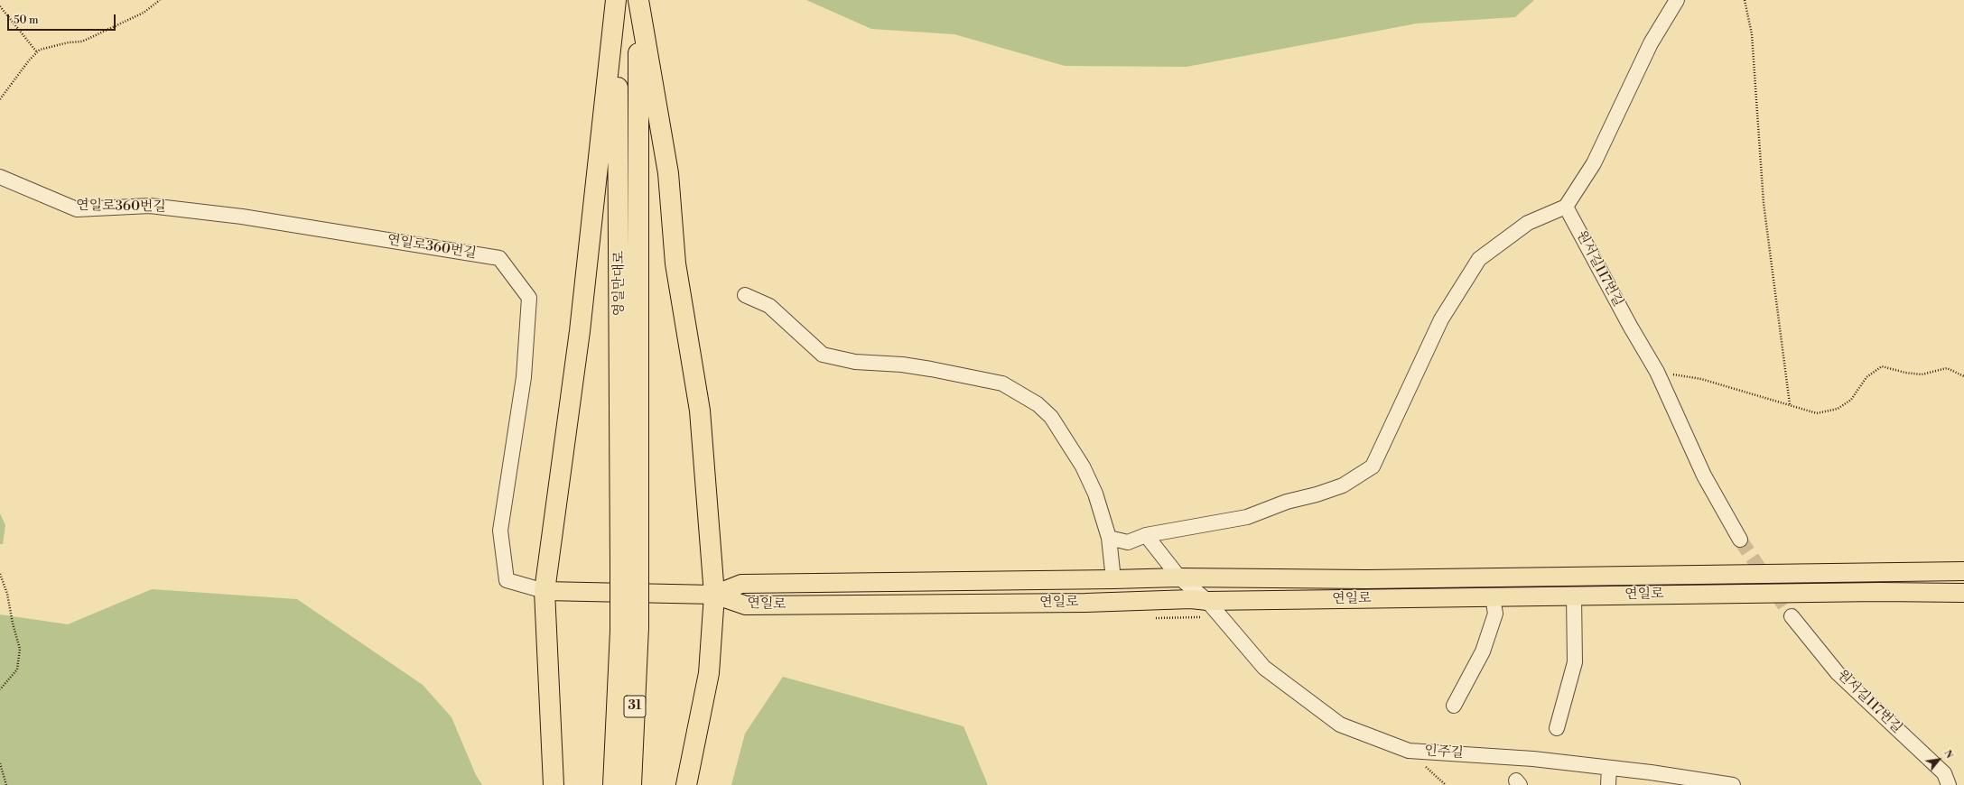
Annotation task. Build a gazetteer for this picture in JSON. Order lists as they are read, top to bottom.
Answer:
{
  "streets": {
    "highway": ["영일만대로", "31"],
    "main road": ["연일로"],
    "street": ["연일로360번길", "원서길117번길", "인주길"]
  },
  "crossings": [
    ["연일로", "인주길"]
  ],
  "scale_bar": "50 m",
  "north": "top right"
}
